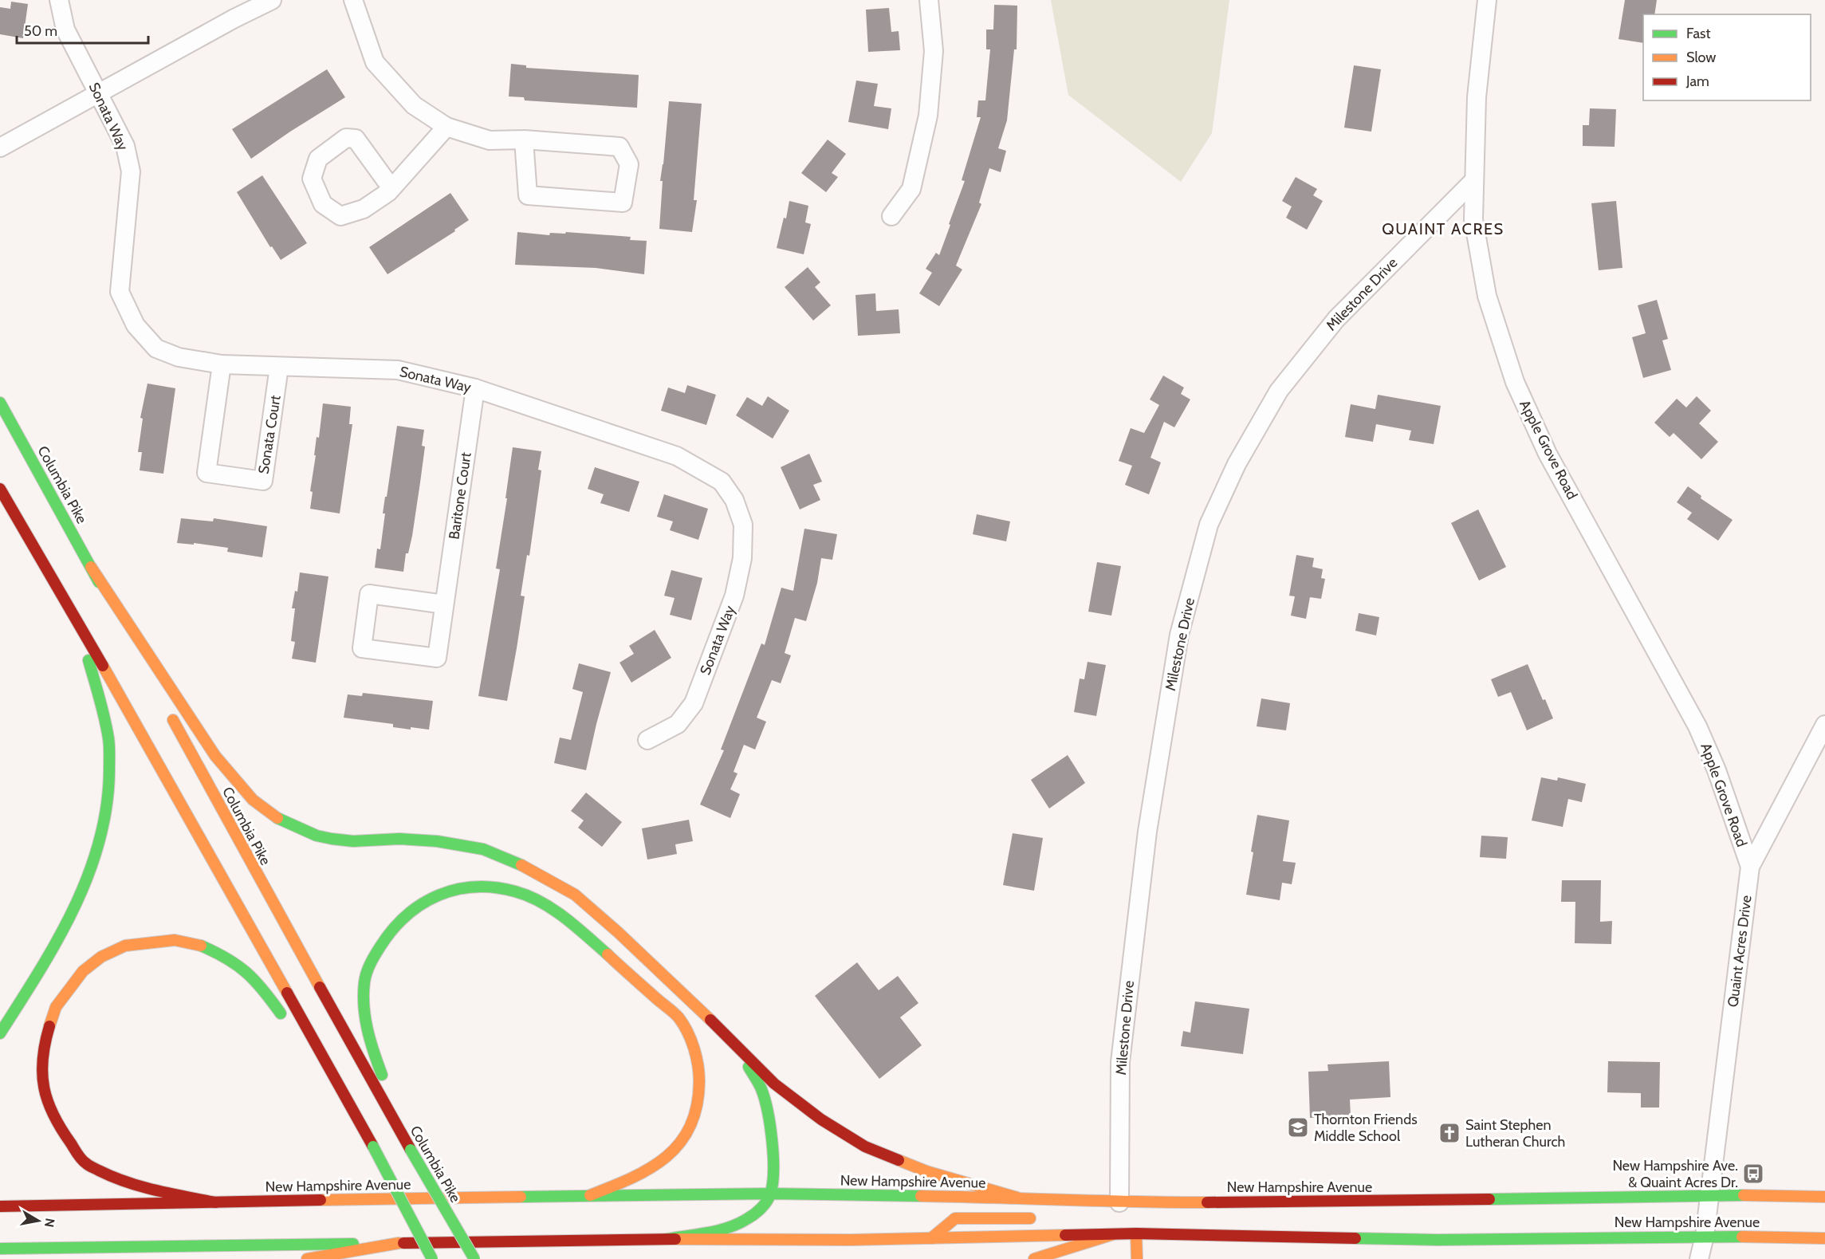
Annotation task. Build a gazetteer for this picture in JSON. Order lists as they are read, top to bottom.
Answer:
{
  "streets": {
    "main road": ["Columbia Pike", "New Hampshire Avenue"],
    "street": [
      "Sonata Way",
      "Milestone Drive",
      "Sonata Court",
      "Apple Grove Road",
      "Baritone Court",
      "Quaint Acres Drive"
    ]
  },
  "crossings": [
    ["Sonata Way", "Sonata Court"],
    ["Sonata Way", "Baritone Court"],
    ["Milestone Drive", "Apple Grove Road"],
    ["Milestone Drive", "New Hampshire Avenue"],
    ["Apple Grove Road", "Quaint Acres Drive"],
    ["Quaint Acres Drive", "New Hampshire Avenue"]
  ],
  "districts": ["QUAINT ACRES"],
  "places": {
    "school or university": ["Thornton Friends Middle School"],
    "church": ["Saint Stephen Lutheran Church"],
    "bus stop": ["New Hampshire Ave. & Quaint Acres Dr."]
  },
  "legend": ["Fast", "Slow", "Jam"],
  "scale_bar": "50 m",
  "north": "right"
}
